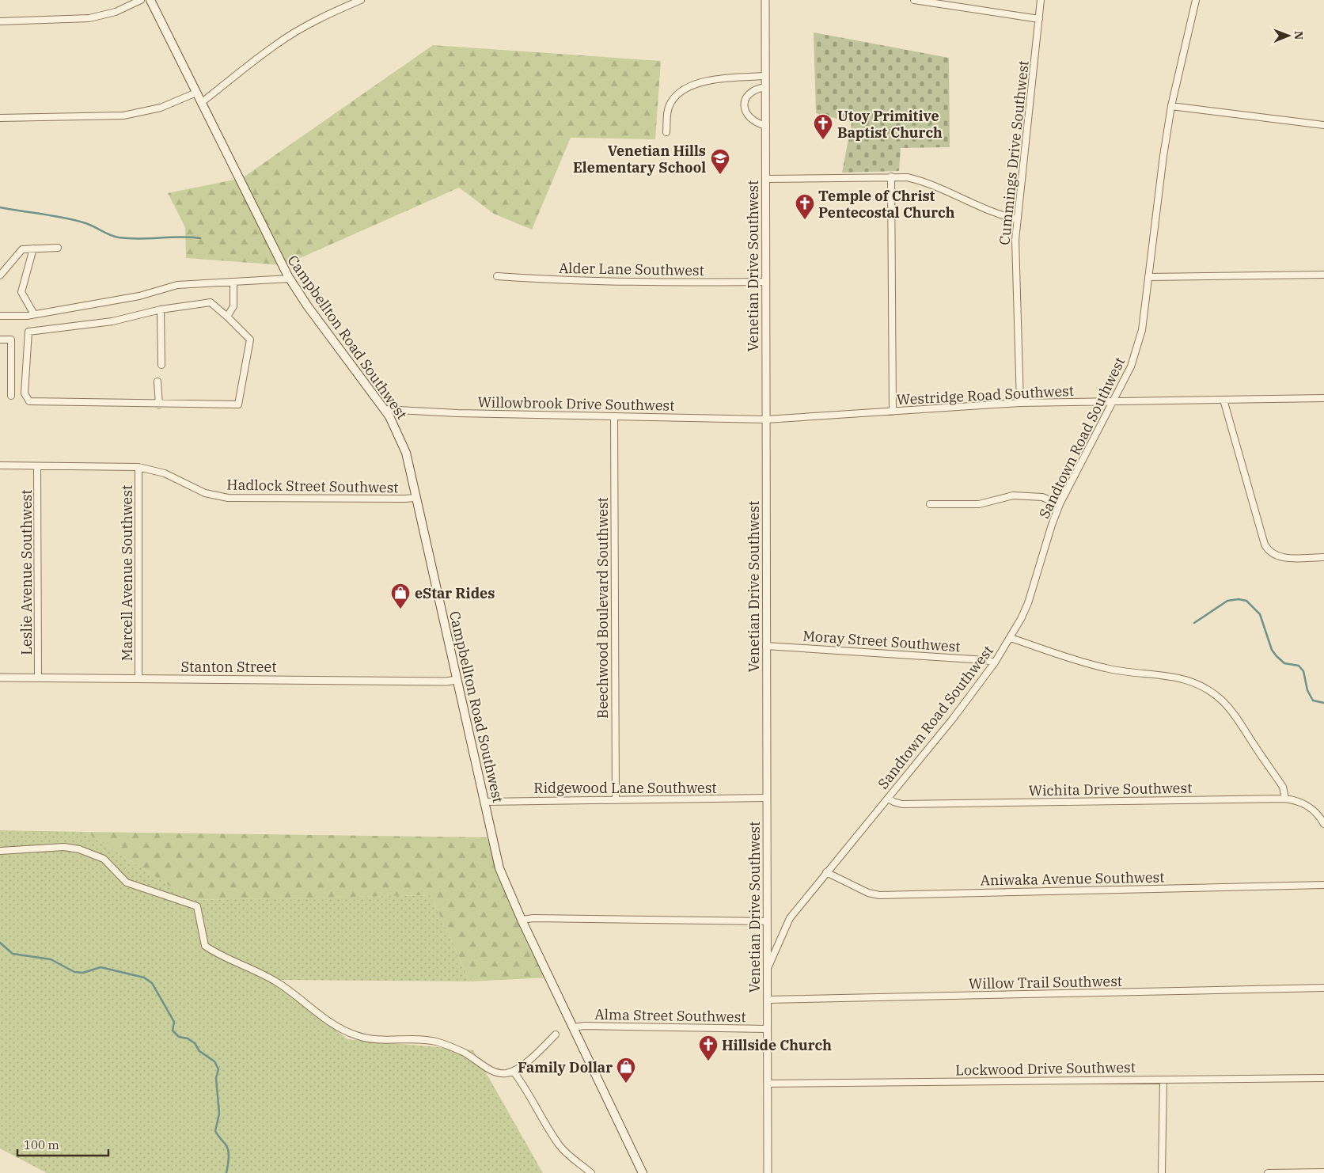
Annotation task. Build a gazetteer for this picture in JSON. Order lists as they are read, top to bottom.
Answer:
{
  "streets": {
    "main road": ["Campbellton Road Southwest"],
    "street": [
      "Cummings Drive Southwest",
      "Venetian Drive Southwest",
      "Alder Lane Southwest",
      "Westridge Road Southwest",
      "Willowbrook Drive Southwest",
      "Sandtown Road Southwest",
      "Hadlock Street Southwest",
      "Leslie Avenue Southwest",
      "Marcell Avenue Southwest",
      "Beechwood Boulevard Southwest",
      "Moray Street Southwest",
      "Stanton Street",
      "Ridgewood Lane Southwest",
      "Wichita Drive Southwest",
      "Aniwaka Avenue Southwest",
      "Willow Trail Southwest",
      "Alma Street Southwest",
      "Lockwood Drive Southwest"
    ]
  },
  "crossings": [
    ["Cummings Drive Southwest", "Westridge Road Southwest"],
    ["Venetian Drive Southwest", "Alder Lane Southwest"],
    ["Venetian Drive Southwest", "Westridge Road Southwest"],
    ["Venetian Drive Southwest", "Willowbrook Drive Southwest"],
    ["Venetian Drive Southwest", "Sandtown Road Southwest"],
    ["Venetian Drive Southwest", "Moray Street Southwest"],
    ["Venetian Drive Southwest", "Ridgewood Lane Southwest"],
    ["Venetian Drive Southwest", "Willow Trail Southwest"],
    ["Venetian Drive Southwest", "Alma Street Southwest"],
    ["Venetian Drive Southwest", "Lockwood Drive Southwest"],
    ["Campbellton Road Southwest", "Willowbrook Drive Southwest"],
    ["Campbellton Road Southwest", "Hadlock Street Southwest"],
    ["Campbellton Road Southwest", "Stanton Street"],
    ["Campbellton Road Southwest", "Ridgewood Lane Southwest"],
    ["Campbellton Road Southwest", "Alma Street Southwest"],
    ["Westridge Road Southwest", "Willowbrook Drive Southwest"],
    ["Westridge Road Southwest", "Sandtown Road Southwest"],
    ["Willowbrook Drive Southwest", "Beechwood Boulevard Southwest"],
    ["Sandtown Road Southwest", "Moray Street Southwest"],
    ["Sandtown Road Southwest", "Wichita Drive Southwest"],
    ["Sandtown Road Southwest", "Aniwaka Avenue Southwest"],
    ["Hadlock Street Southwest", "Leslie Avenue Southwest"],
    ["Hadlock Street Southwest", "Marcell Avenue Southwest"],
    ["Leslie Avenue Southwest", "Stanton Street"],
    ["Marcell Avenue Southwest", "Stanton Street"],
    ["Beechwood Boulevard Southwest", "Ridgewood Lane Southwest"]
  ],
  "places": {
    "church": ["Utoy Primitive Baptist Church", "Temple of Christ Pentecostal Church", "Hillside Church"],
    "school or university": ["Venetian Hills Elementary School"],
    "shop": ["eStar Rides", "Family Dollar"]
  },
  "scale_bar": "100 m",
  "north": "right"
}
